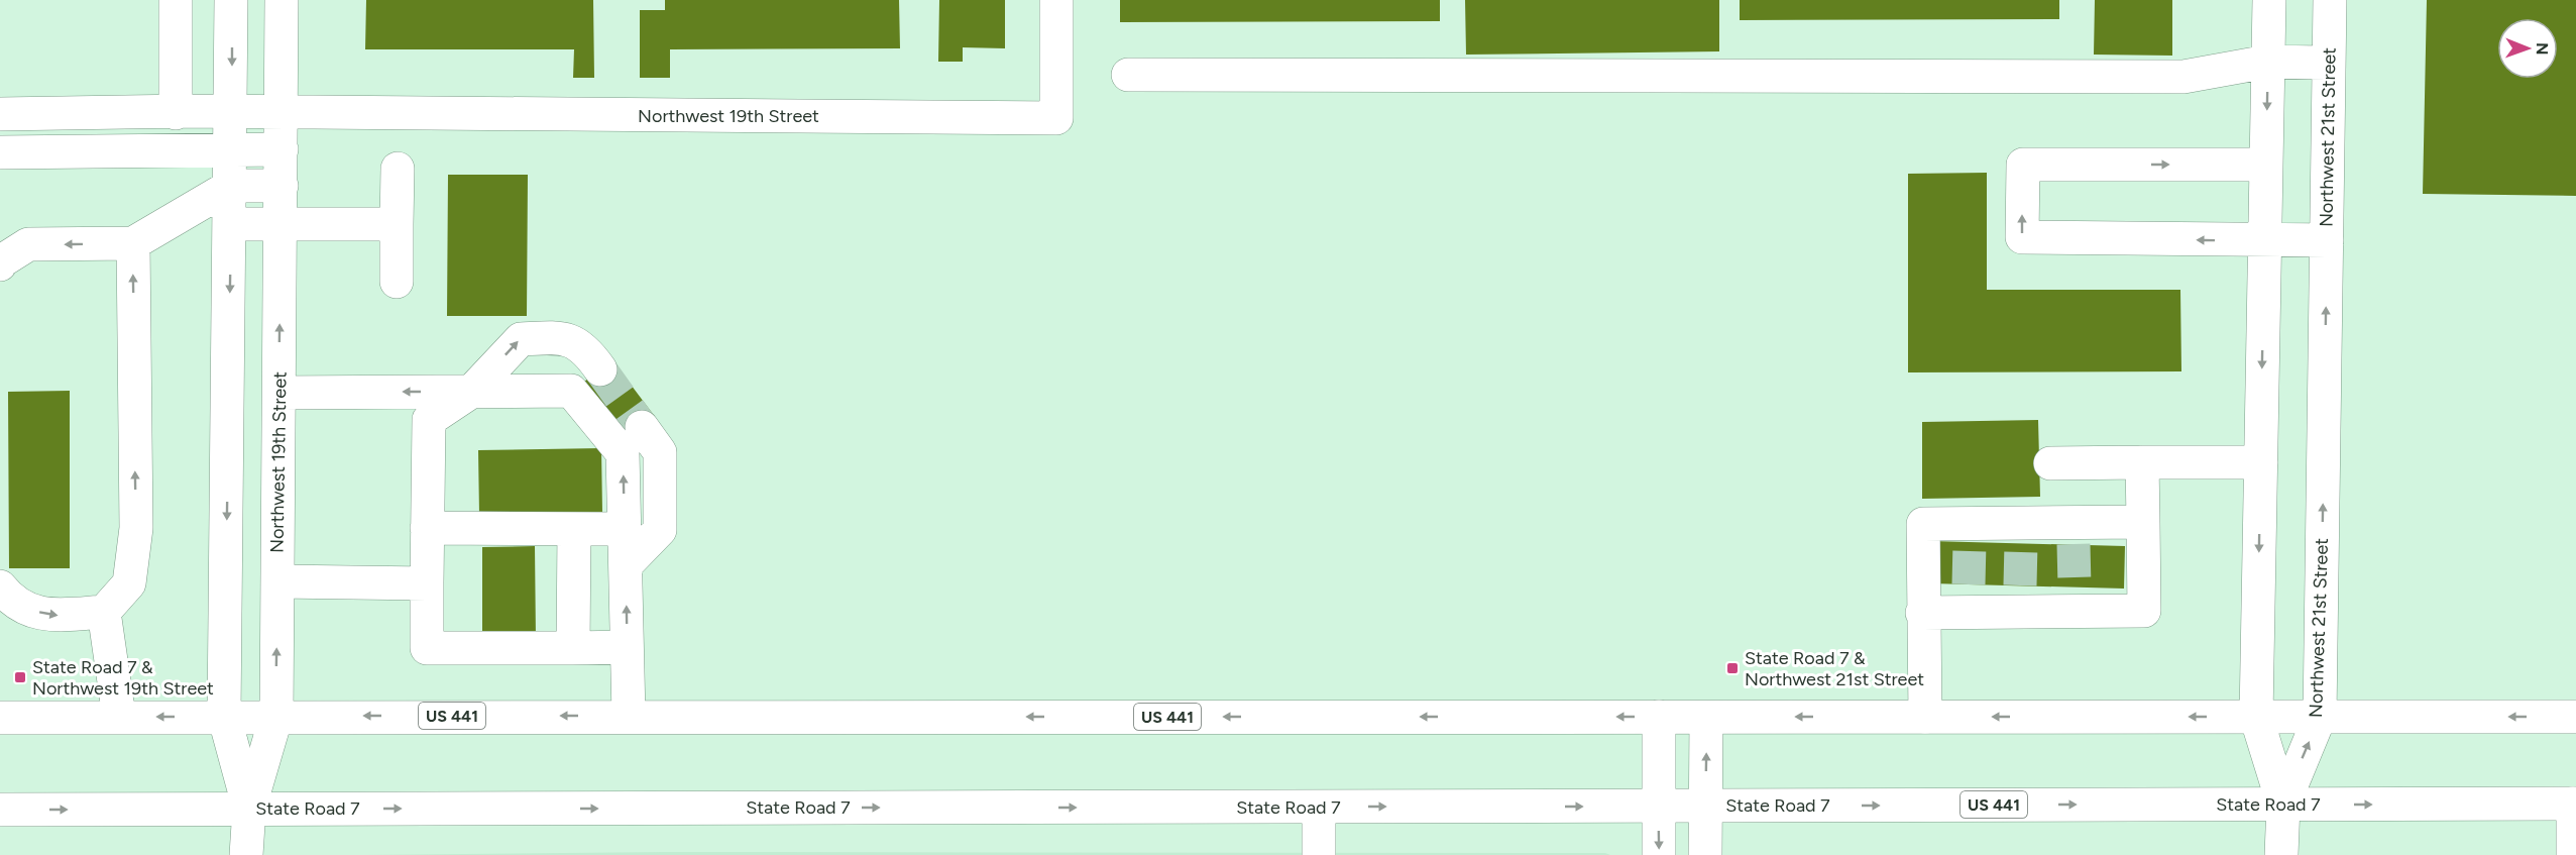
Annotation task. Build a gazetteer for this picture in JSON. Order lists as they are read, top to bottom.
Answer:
{
  "streets": {
    "main road": [
      "Northwest 19th Street",
      "Northwest 21st Street",
      "US 441",
      "State Road 7"
    ]
  },
  "crossings": [
    ["Northwest 19th Street", "US 441"],
    ["Northwest 19th Street", "State Road 7"],
    ["Northwest 21st Street", "US 441"],
    ["Northwest 21st Street", "State Road 7"]
  ],
  "places": {
    "transit": ["State Road 7 & Northwest 21st Street", "State Road 7 & Northwest 19th Street"]
  },
  "north": "right"
}
